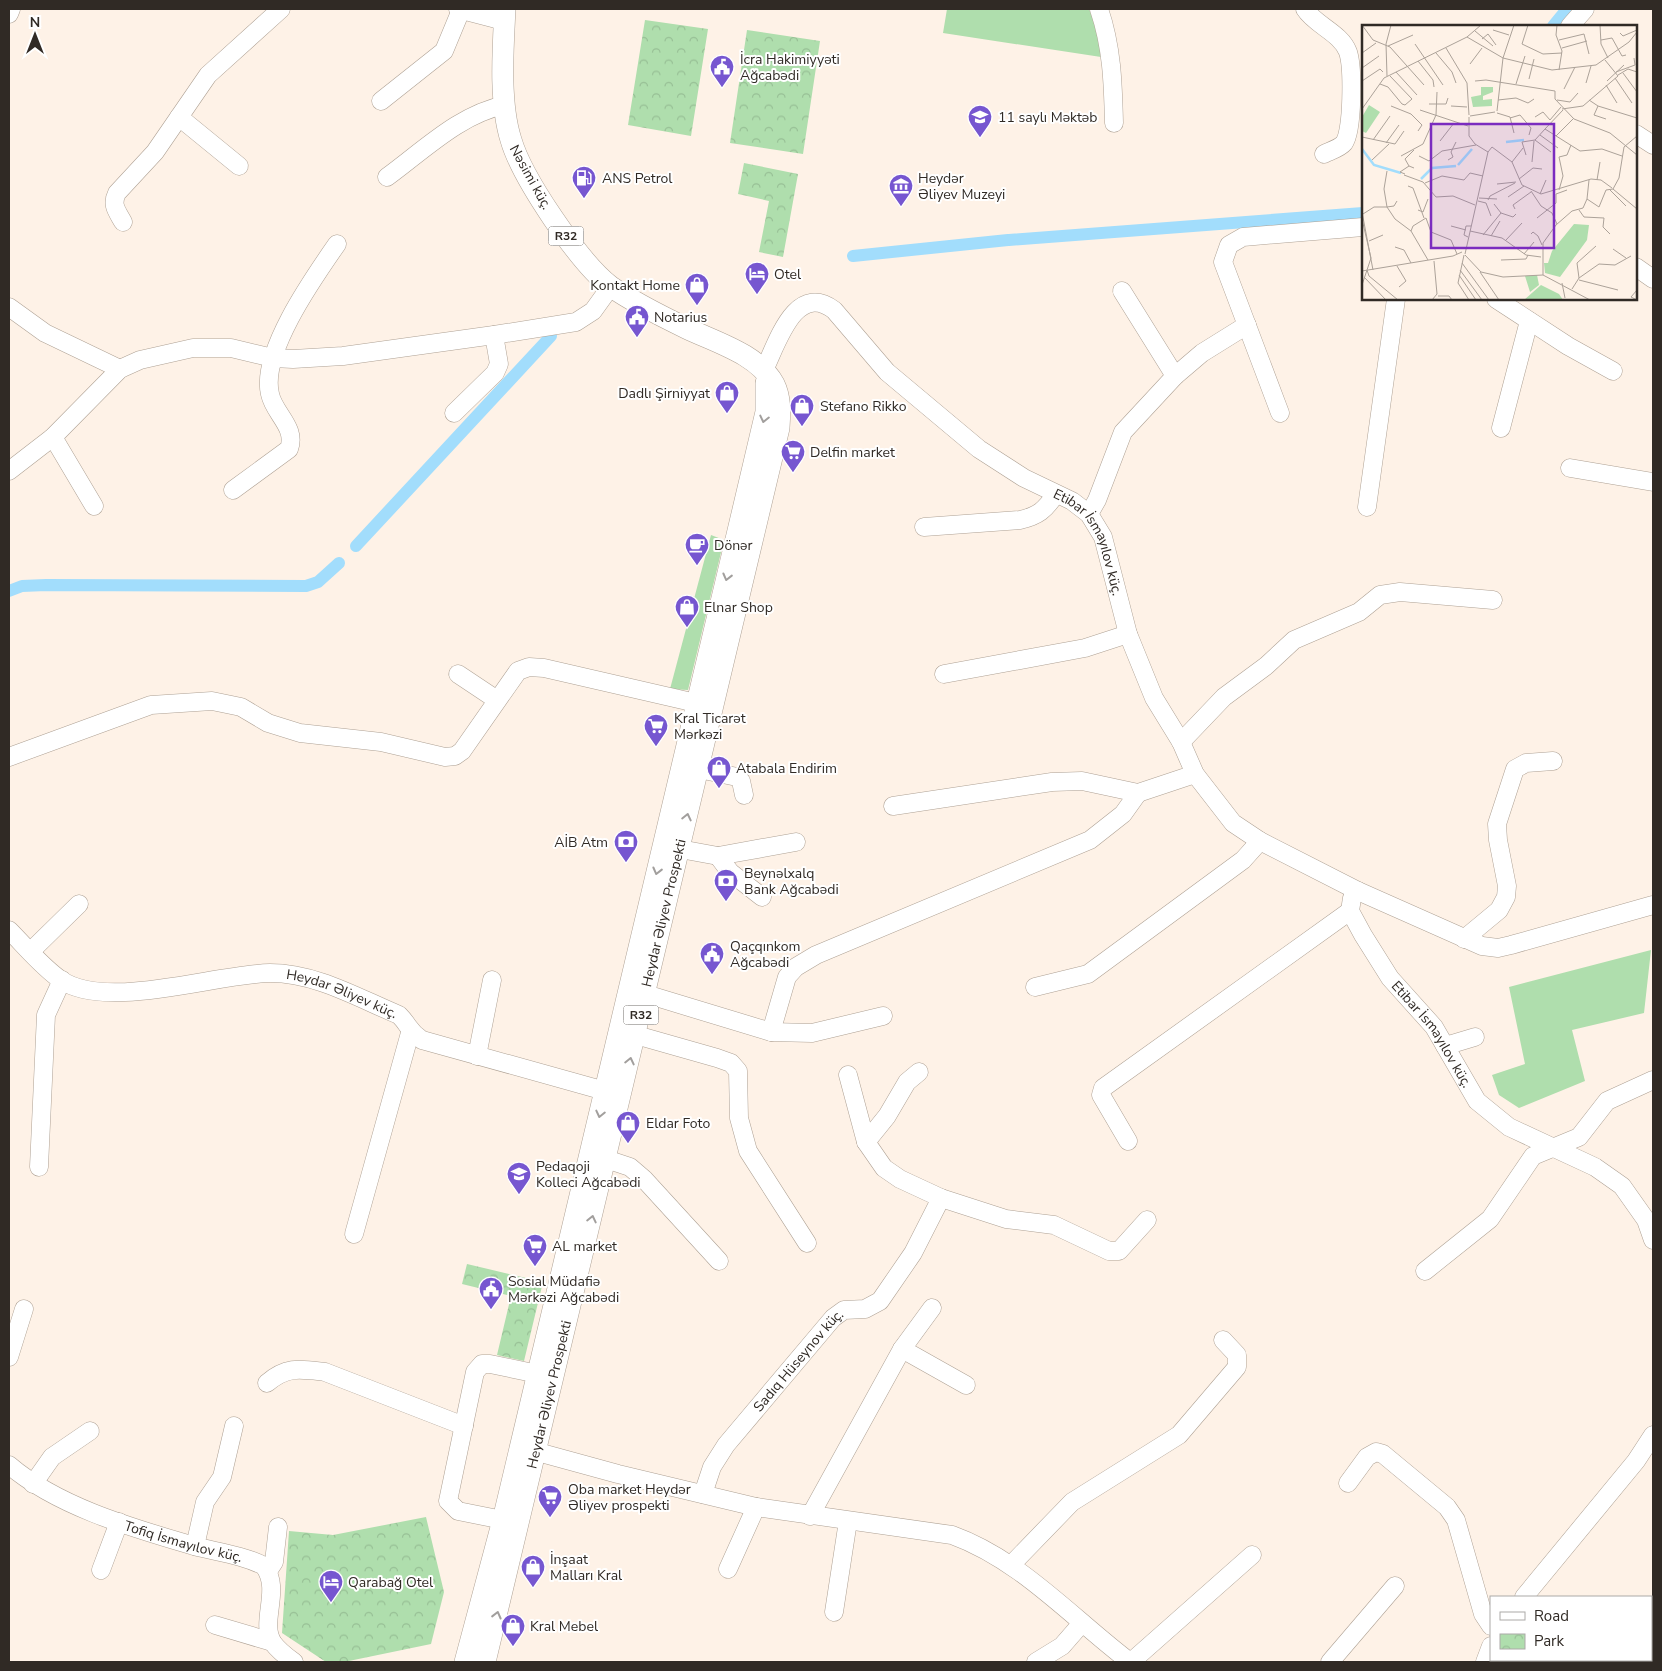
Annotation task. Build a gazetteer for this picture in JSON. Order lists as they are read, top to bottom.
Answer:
{
  "streets": {
    "main road": ["Nəsimi küç.", "R32", "Heydar Əliyev Prospekti"],
    "street": [
      "Etibar İsmayılov küç.",
      "Heydar Əliyev küç.",
      "Sadıq Hüseynov küç.",
      "Tofiq İsmayılov küç."
    ]
  },
  "crossings": [
    ["Nəsimi küç.", "R32"],
    ["Nəsimi küç.", "Etibar İsmayılov küç."],
    ["Nəsimi küç.", "Heydar Əliyev Prospekti"],
    ["R32", "Etibar İsmayılov küç."],
    ["R32", "Heydar Əliyev Prospekti"],
    ["R32", "Heydar Əliyev küç."],
    ["Etibar İsmayılov küç.", "Heydar Əliyev Prospekti"]
  ],
  "places": {
    "public building": [
      "İcra Hakimiyyəti Ağcabədi",
      "Notarius",
      "Qaçqınkom Ağcabədi",
      "Sosial Müdafiə Mərkəzi Ağcabədi"
    ],
    "school or university": ["11 saylı Məktəb", "Pedaqoji Kolleci Ağcabədi"],
    "fuel station": ["ANS Petrol"],
    "museum": ["Heydər Əliyev Muzeyi"],
    "hotel": ["Otel", "Qarabağ Otel"],
    "shop": [
      "Kontakt Home",
      "Dadlı Şirniyyat",
      "Stefano Rikko",
      "Elnar Shop",
      "Atabala Endirim",
      "Eldar Foto",
      "İnşaat Malları Kral",
      "Kral Mebel"
    ],
    "supermarket": [
      "Delfin market",
      "Kral Ticarət Mərkəzi",
      "AL market",
      "Oba market Heydər Əliyev prospekti"
    ],
    "cafe": ["Dönər"],
    "bank": ["AİB Atm", "Beynəlxalq Bank Ağcabədi"]
  },
  "legend": ["Road", "Park"],
  "north": "top"
}
